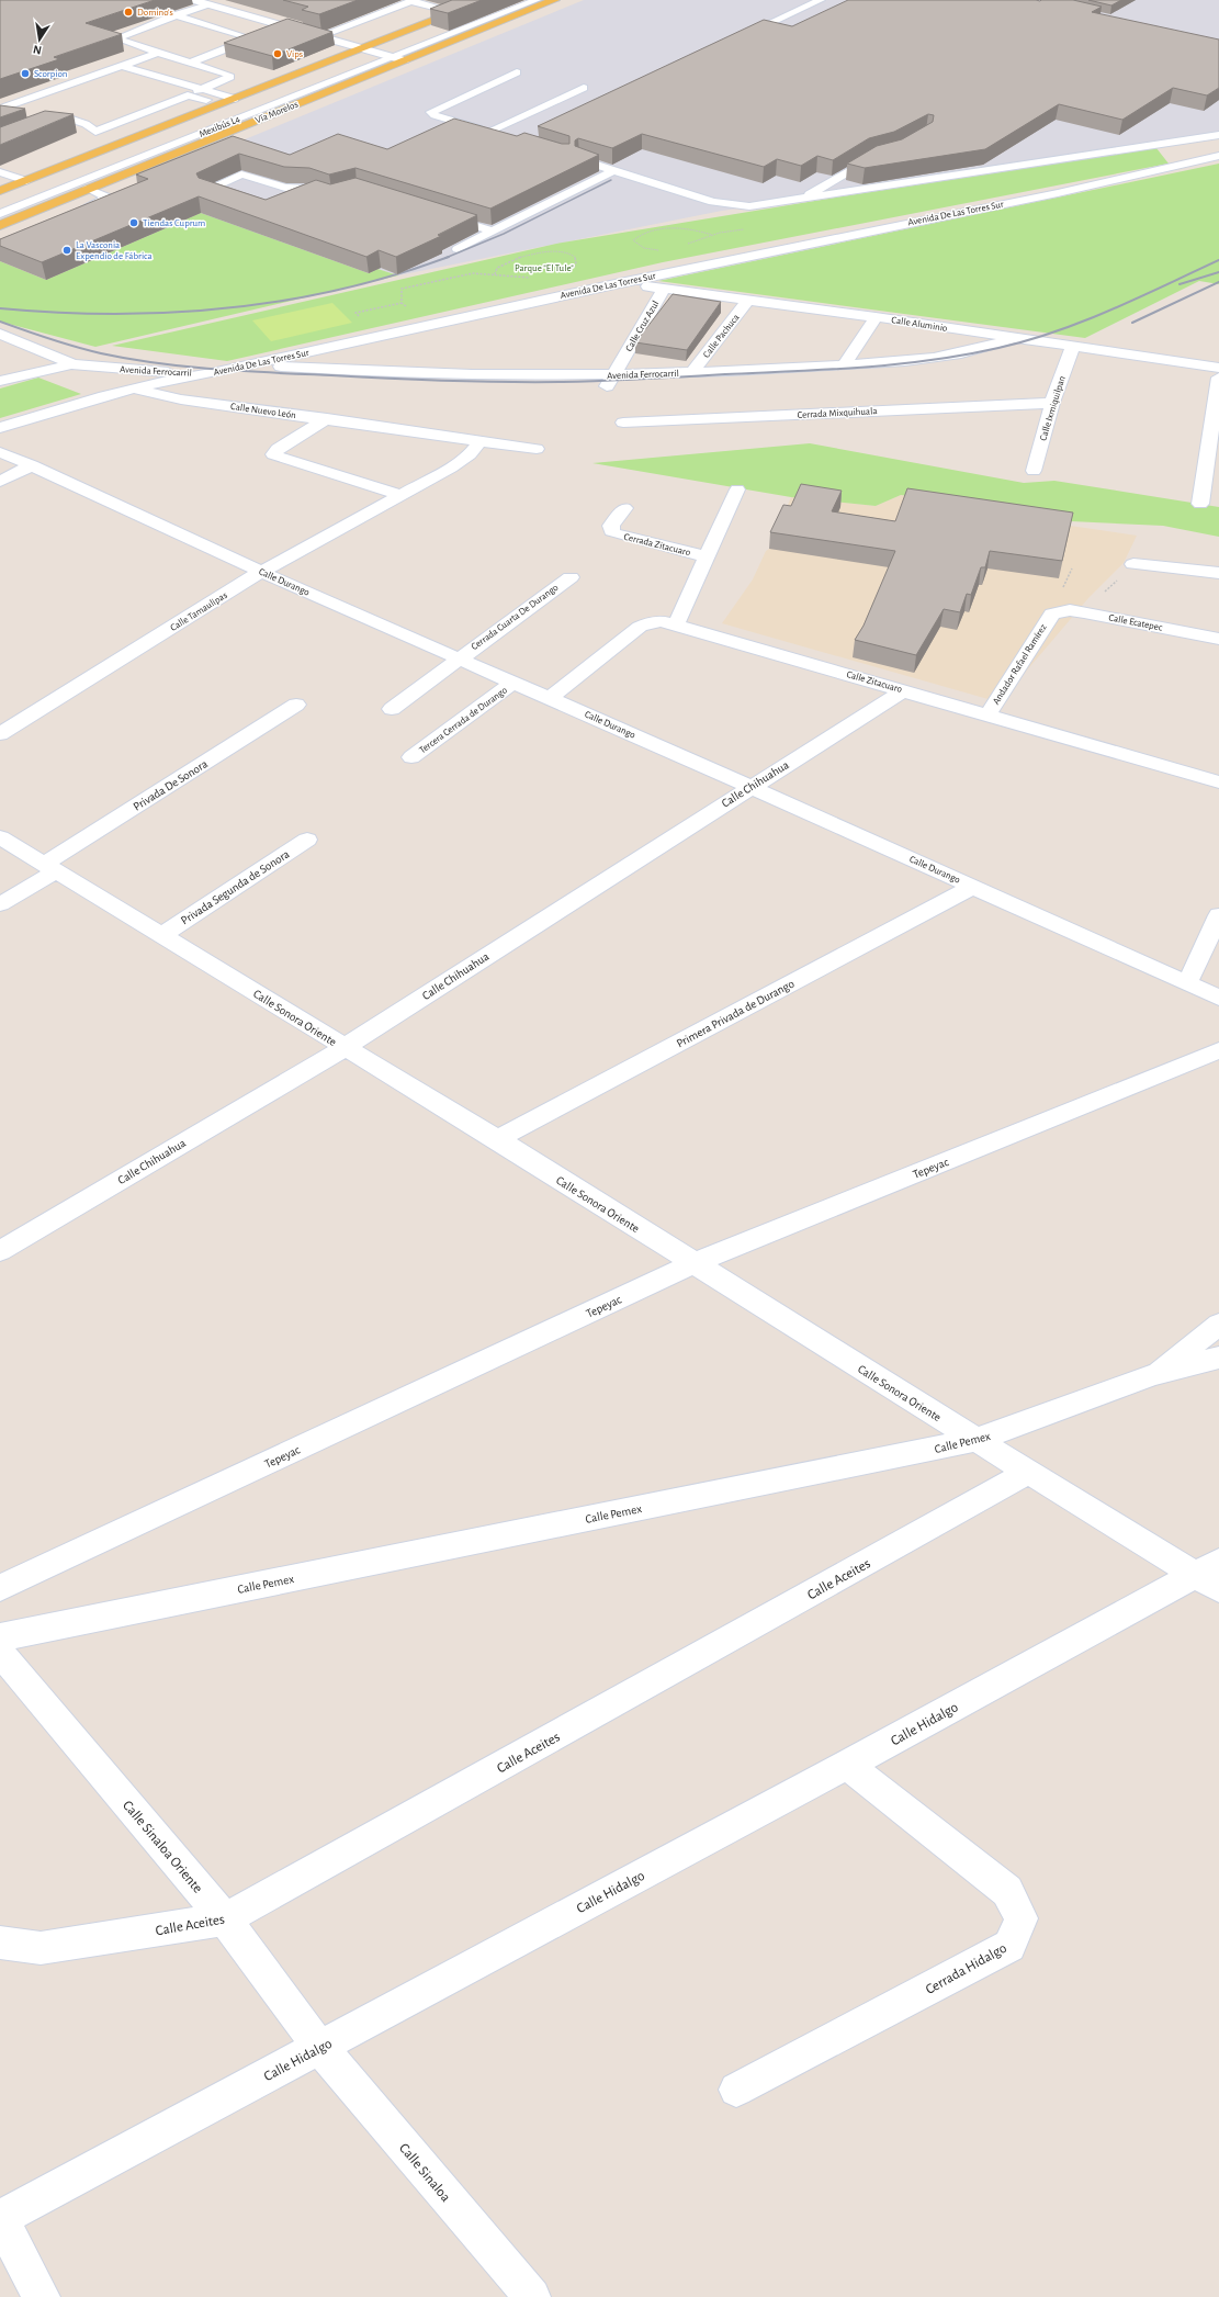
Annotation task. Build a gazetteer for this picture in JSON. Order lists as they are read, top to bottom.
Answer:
{
  "streets": {
    "main road": ["Vía Morelos"],
    "street": [
      "Avenida De Las Torres Sur",
      "Calle Aluminio",
      "Calle Cruz Azul",
      "Calle Pachuca",
      "Avenida Ferrocarril",
      "Calle Ixmiquilpan",
      "Calle Nuevo León",
      "Cerrada Mixquihuala",
      "Cerrada Zitacuaro",
      "Calle Durango",
      "Calle Tamaulipas",
      "Cerrada Cuarta De Durango",
      "Calle Ecatepec",
      "Andador Rafael Ramírez",
      "Calle Zitacuaro",
      "Tercera Cerrada de Durango",
      "Calle Chihuahua",
      "Privada De Sonora",
      "Privada Segunda de Sonora",
      "Primera Privada de Durango",
      "Calle Sonora Oriente",
      "Tepeyac",
      "Calle Pemex",
      "Calle Aceites",
      "Calle Hidalgo",
      "Calle Sinaloa Oriente",
      "Cerrada Hidalgo",
      "Calle Sinaloa"
    ],
    "lane": ["Mexibús L4"]
  },
  "crossings": [
    ["Vía Morelos", "Mexibús L4"],
    ["Avenida De Las Torres Sur", "Calle Aluminio"],
    ["Avenida De Las Torres Sur", "Avenida Ferrocarril"],
    ["Avenida De Las Torres Sur", "Calle Nuevo León"],
    ["Calle Aluminio", "Calle Cruz Azul"],
    ["Calle Aluminio", "Calle Pachuca"],
    ["Calle Aluminio", "Avenida Ferrocarril"],
    ["Calle Aluminio", "Calle Ixmiquilpan"],
    ["Calle Cruz Azul", "Avenida Ferrocarril"],
    ["Calle Pachuca", "Avenida Ferrocarril"],
    ["Avenida Ferrocarril", "Calle Nuevo León"],
    ["Calle Ixmiquilpan", "Cerrada Mixquihuala"],
    ["Calle Nuevo León", "Calle Tamaulipas"],
    ["Cerrada Zitacuaro", "Calle Zitacuaro"],
    ["Calle Durango", "Calle Tamaulipas"],
    ["Calle Durango", "Cerrada Cuarta De Durango"],
    ["Calle Durango", "Calle Zitacuaro"],
    ["Calle Durango", "Tercera Cerrada de Durango"],
    ["Calle Durango", "Calle Chihuahua"],
    ["Calle Durango", "Primera Privada de Durango"],
    ["Calle Ecatepec", "Andador Rafael Ramírez"],
    ["Andador Rafael Ramírez", "Calle Zitacuaro"],
    ["Calle Zitacuaro", "Calle Chihuahua"],
    ["Calle Chihuahua", "Calle Sonora Oriente"],
    ["Privada De Sonora", "Calle Sonora Oriente"],
    ["Privada Segunda de Sonora", "Calle Sonora Oriente"],
    ["Primera Privada de Durango", "Calle Sonora Oriente"],
    ["Calle Sonora Oriente", "Tepeyac"],
    ["Calle Sonora Oriente", "Calle Pemex"],
    ["Calle Sonora Oriente", "Calle Aceites"],
    ["Calle Sonora Oriente", "Calle Hidalgo"],
    ["Calle Aceites", "Calle Sinaloa Oriente"],
    ["Calle Hidalgo", "Calle Sinaloa Oriente"],
    ["Calle Hidalgo", "Cerrada Hidalgo"],
    ["Calle Hidalgo", "Calle Sinaloa"],
    ["Calle Sinaloa Oriente", "Calle Sinaloa"]
  ],
  "parks": ["Parque \"El Tule\""],
  "places": [
    "Domino's",
    "Vips",
    "Scorpion",
    "Tiendas Cuprum",
    "La Vasconia Expendio de Fábrica"
  ],
  "north": "bottom"
}
